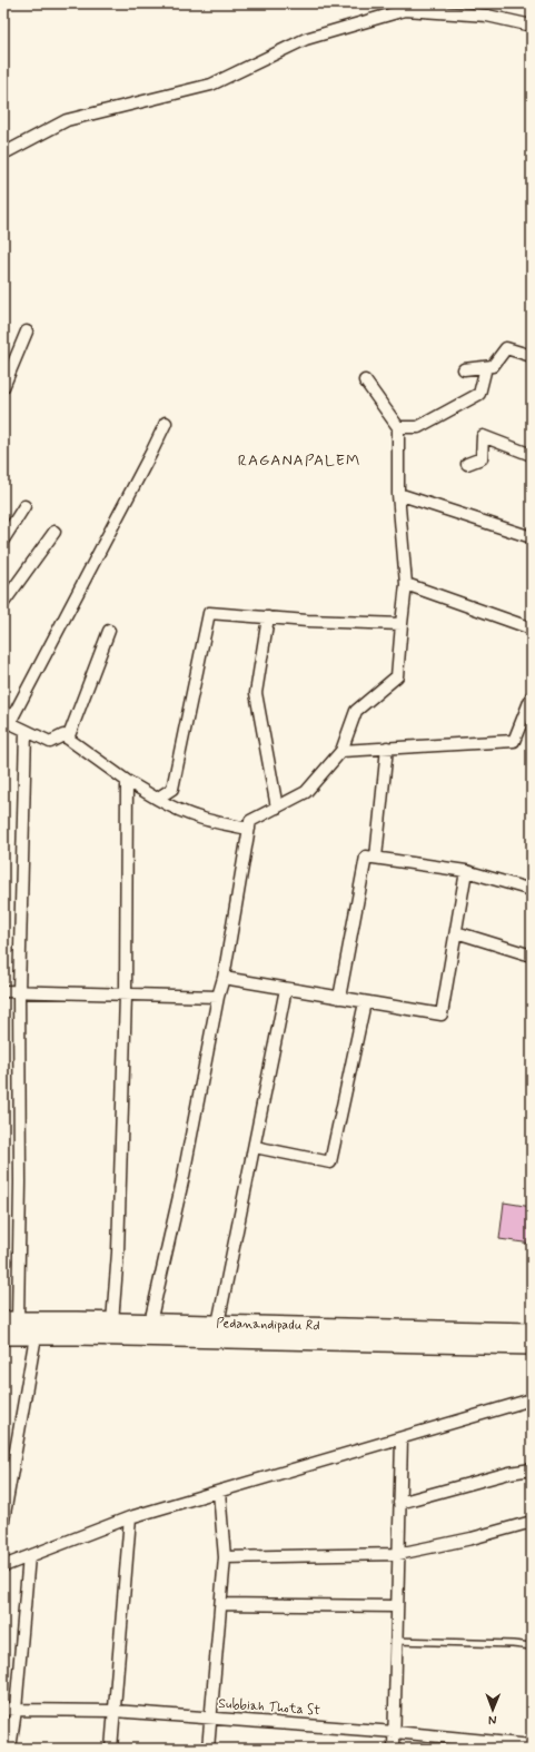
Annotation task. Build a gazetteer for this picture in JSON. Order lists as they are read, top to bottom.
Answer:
{
  "streets": {
    "main road": ["Pedanandipadu Rd"],
    "street": ["Subbiah Thota St"]
  },
  "districts": ["RAGANAPALEM"],
  "north": "bottom"
}
